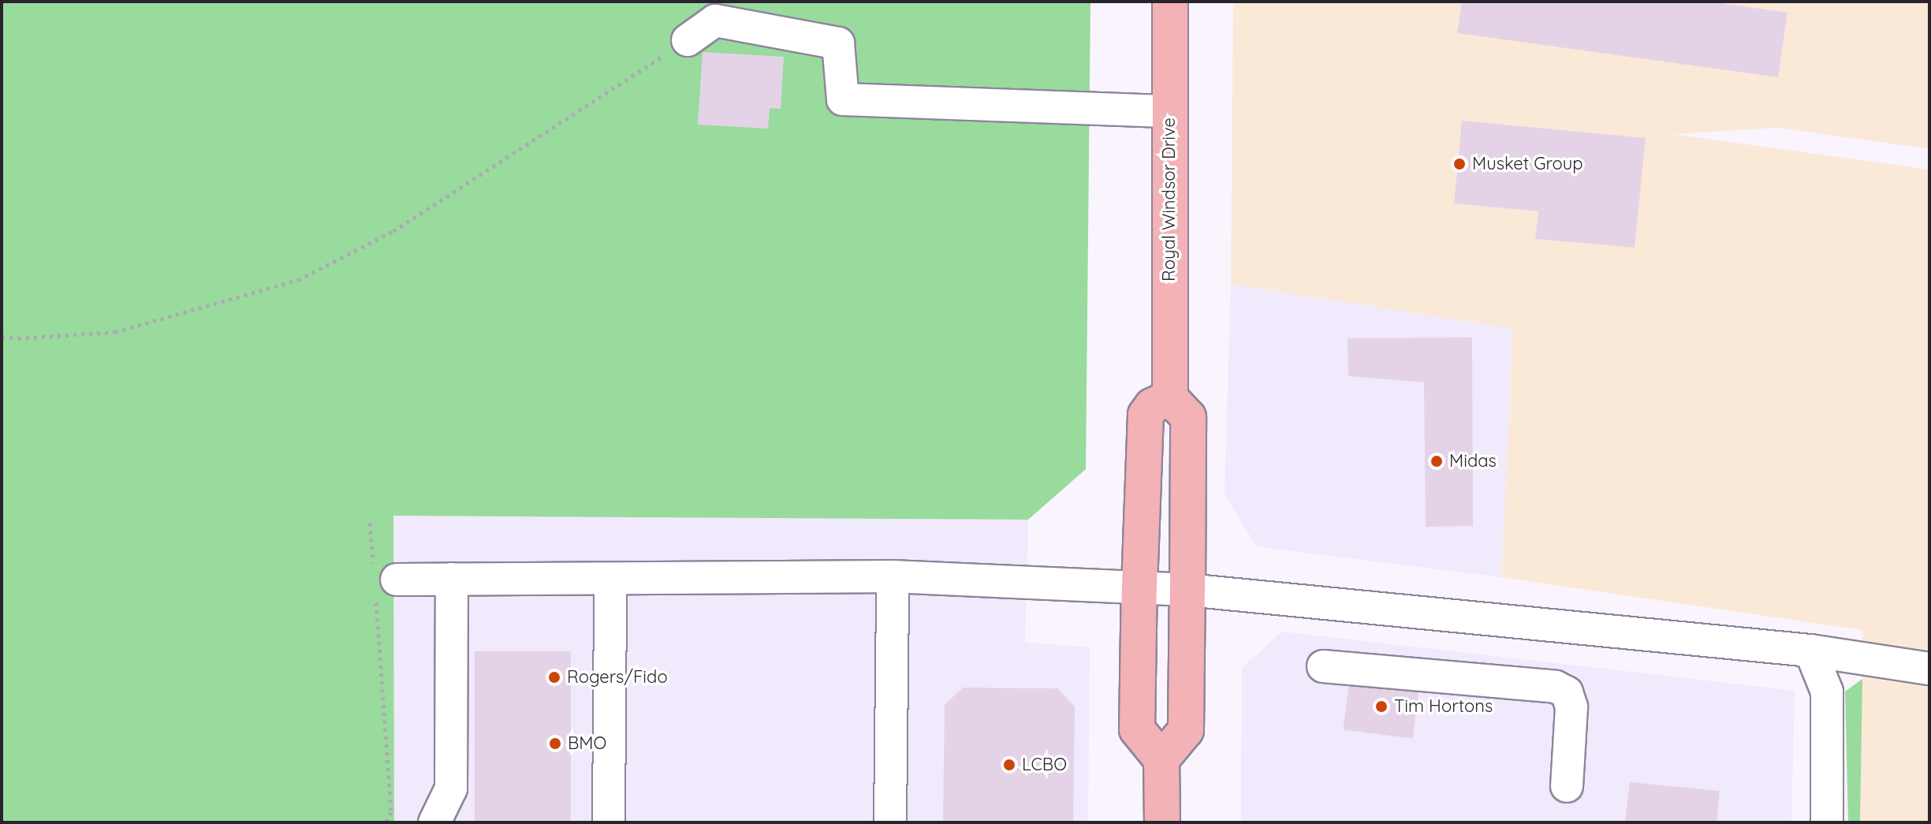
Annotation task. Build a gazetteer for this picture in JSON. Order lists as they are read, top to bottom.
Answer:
{
  "streets": {
    "main road": ["Royal Windsor Drive"]
  },
  "places": [
    "Musket Group",
    "Midas",
    "Rogers/Fido",
    "Tim Hortons",
    "BMO",
    "LCBO"
  ]
}
